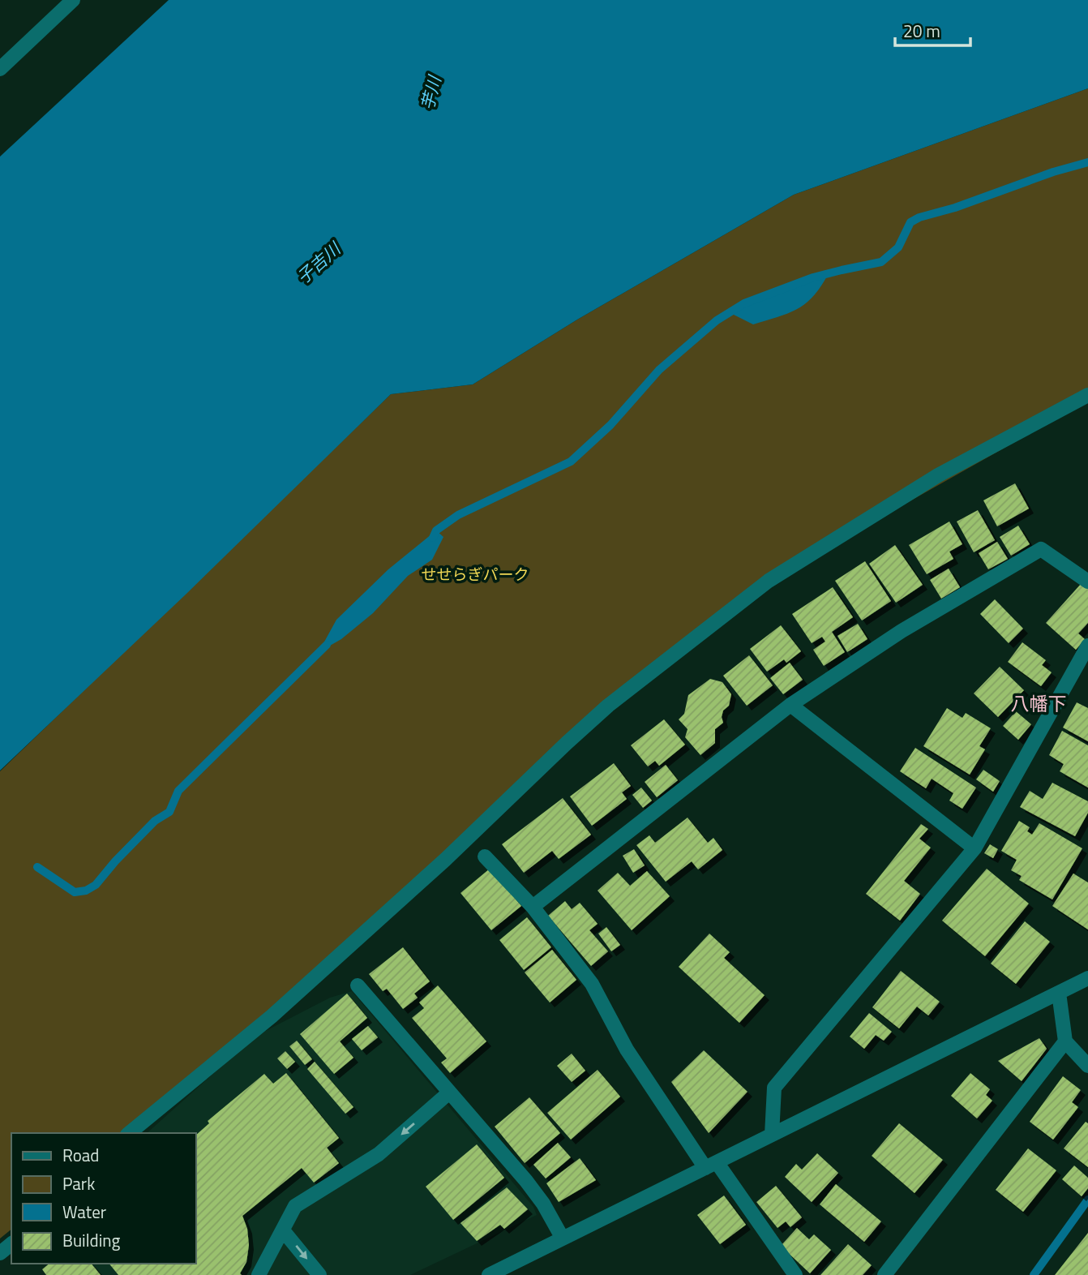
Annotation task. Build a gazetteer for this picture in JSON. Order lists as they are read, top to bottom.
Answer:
{
  "districts": ["八幡下"],
  "water": ["芋川", "子吉川"],
  "parks": ["せせらぎパーク"],
  "legend": [
    "Road",
    "Park",
    "Water",
    "Building"
  ],
  "scale_bar": "20 m"
}
